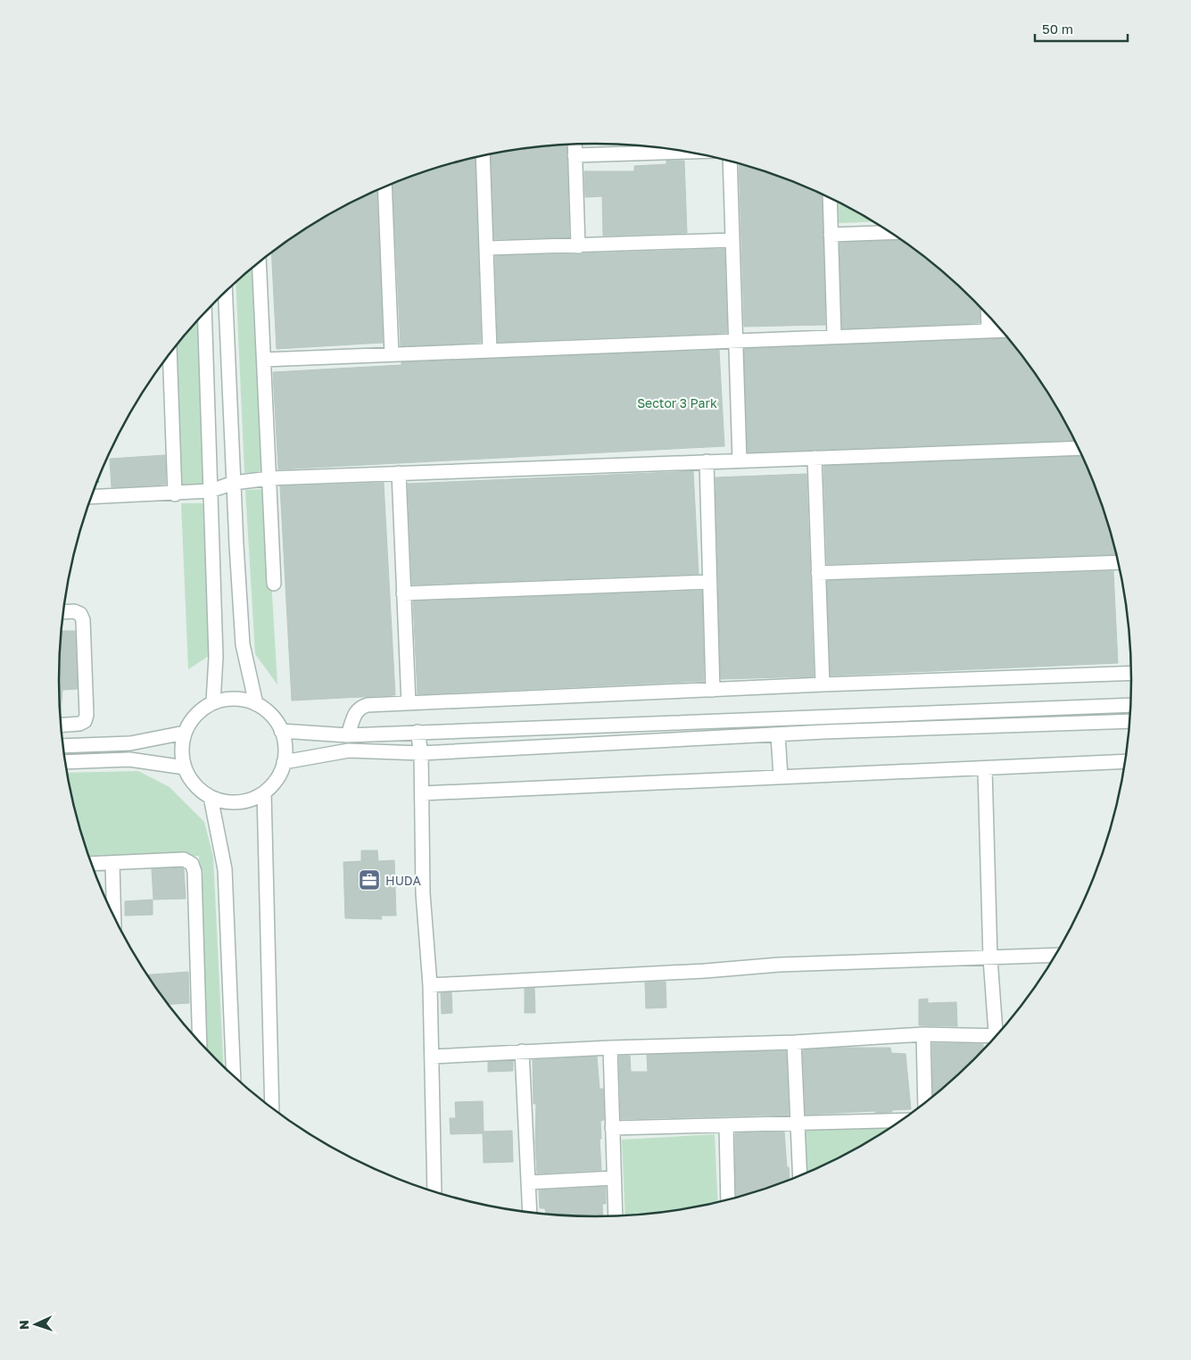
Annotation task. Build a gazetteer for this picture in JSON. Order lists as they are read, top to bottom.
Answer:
{
  "parks": ["Sector 3 Park"],
  "places": {
    "office": ["HUDA"]
  },
  "scale_bar": "50 m",
  "north": "left"
}
